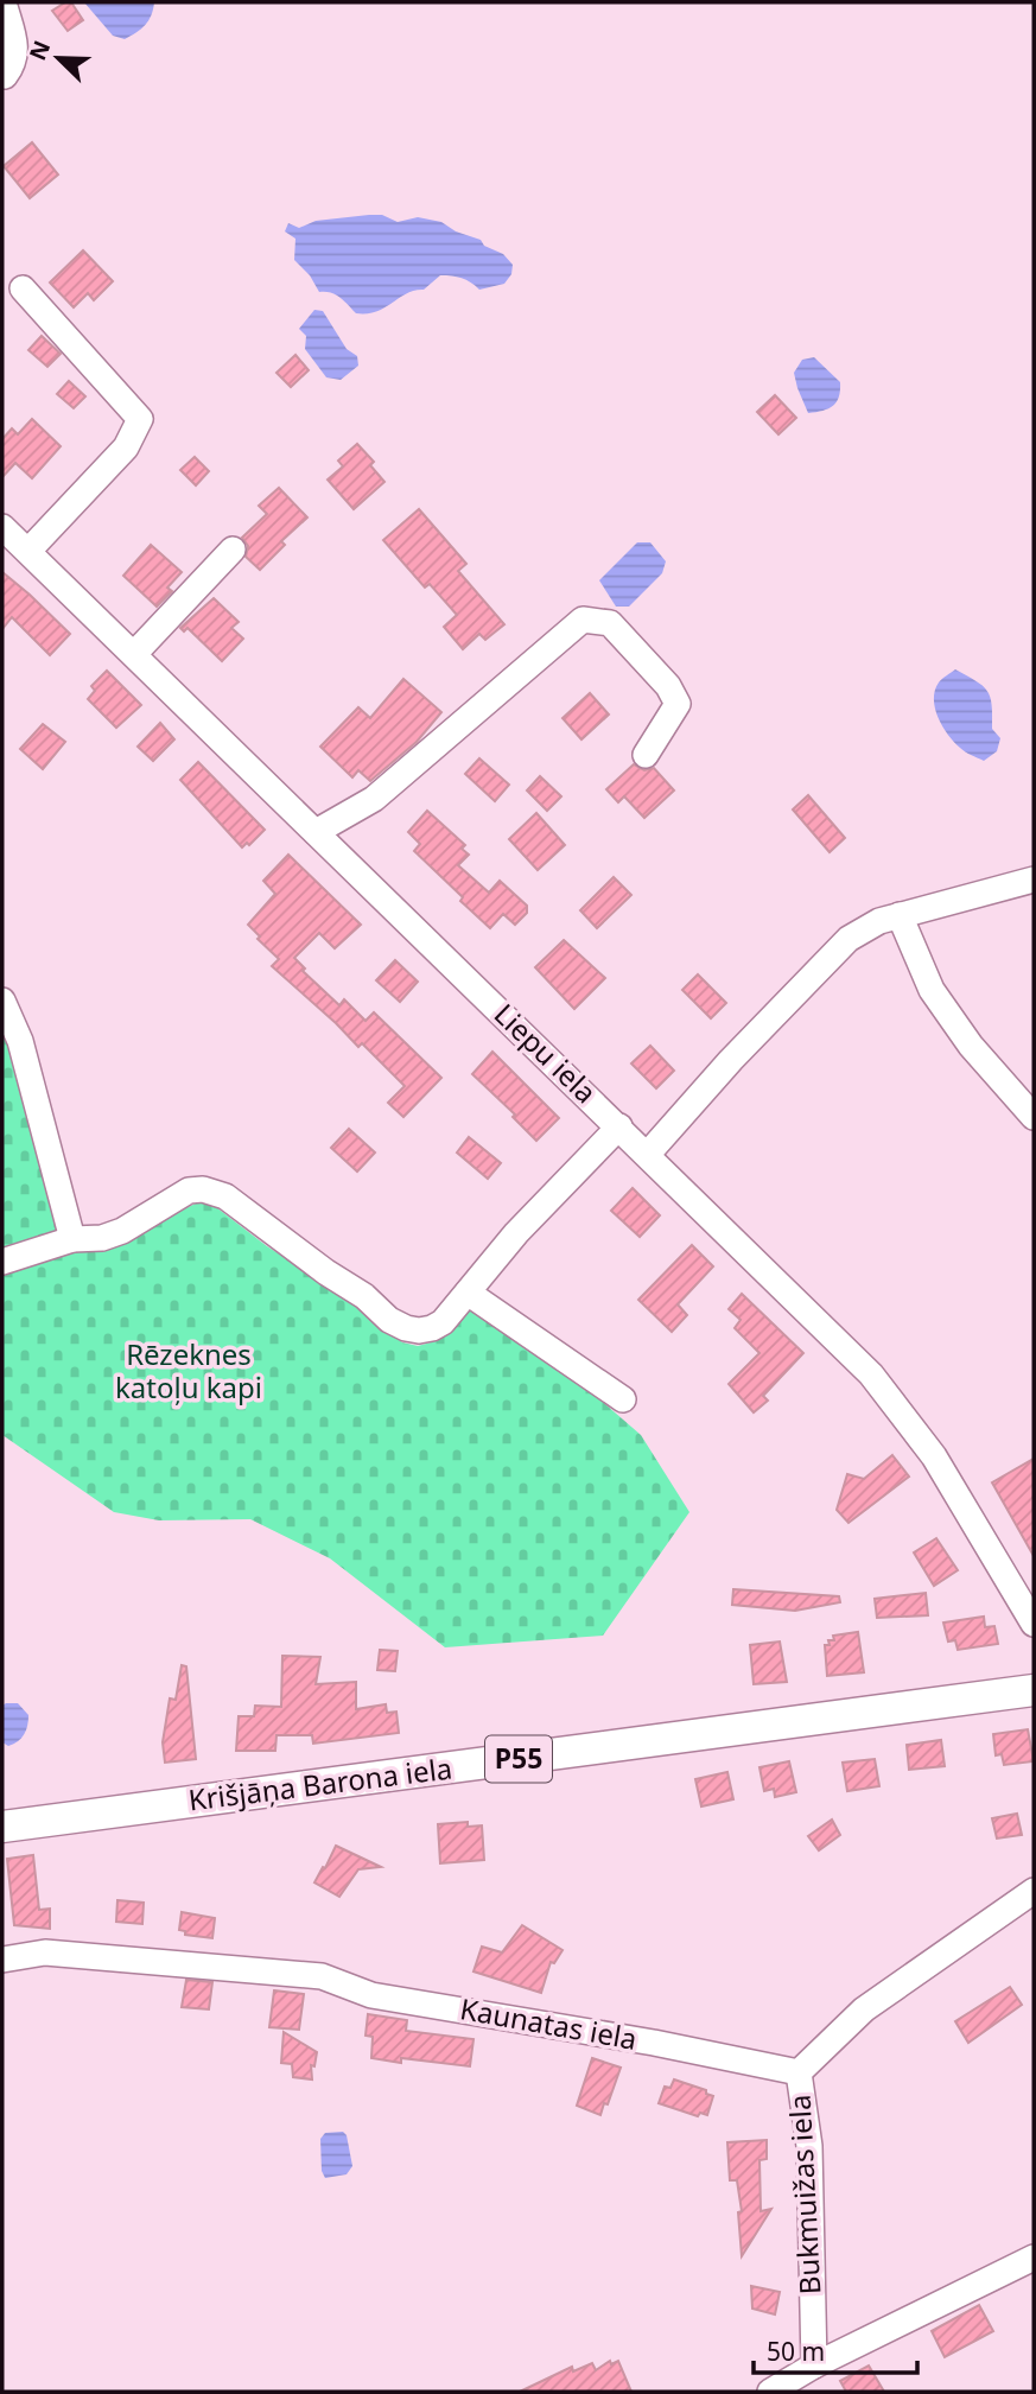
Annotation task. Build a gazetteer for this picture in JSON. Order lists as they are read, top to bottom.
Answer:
{
  "streets": {
    "main road": ["P55", "Krišjāņa Barona iela"],
    "street": ["Liepu iela", "Kaunatas iela", "Bukmuižas iela"]
  },
  "crossings": [
    ["Kaunatas iela", "Bukmuižas iela"]
  ],
  "parks": ["Rēzeknes katoļu kapi"],
  "scale_bar": "50 m",
  "north": "top left"
}
